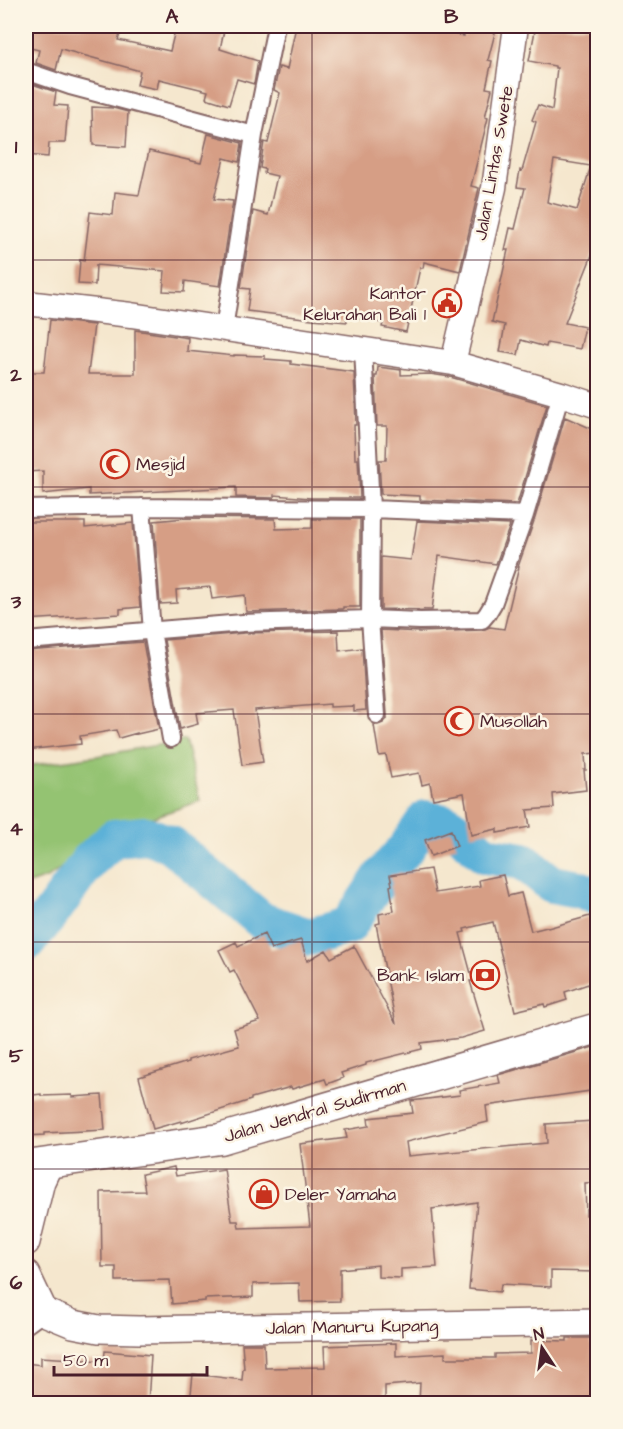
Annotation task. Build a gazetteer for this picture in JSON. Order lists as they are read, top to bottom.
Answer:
{
  "streets": {
    "highway": ["Jalan Jendral Sudirman"],
    "main road": ["Jalan Lintas Swete", "Jalan Manuru Kupang"]
  },
  "places": {
    "public building": ["Kantor Kelurahan Bali 1"],
    "mosque": ["Mesjid", "Musollah"],
    "bank": ["Bank Islam"],
    "shop": ["Deler Yamaha"]
  },
  "scale_bar": "50 m",
  "north": "top",
  "grid": {
    "columns": ["A", "B"],
    "rows": [
      "1",
      "2",
      "3",
      "4",
      "5",
      "6"
    ]
  }
}
